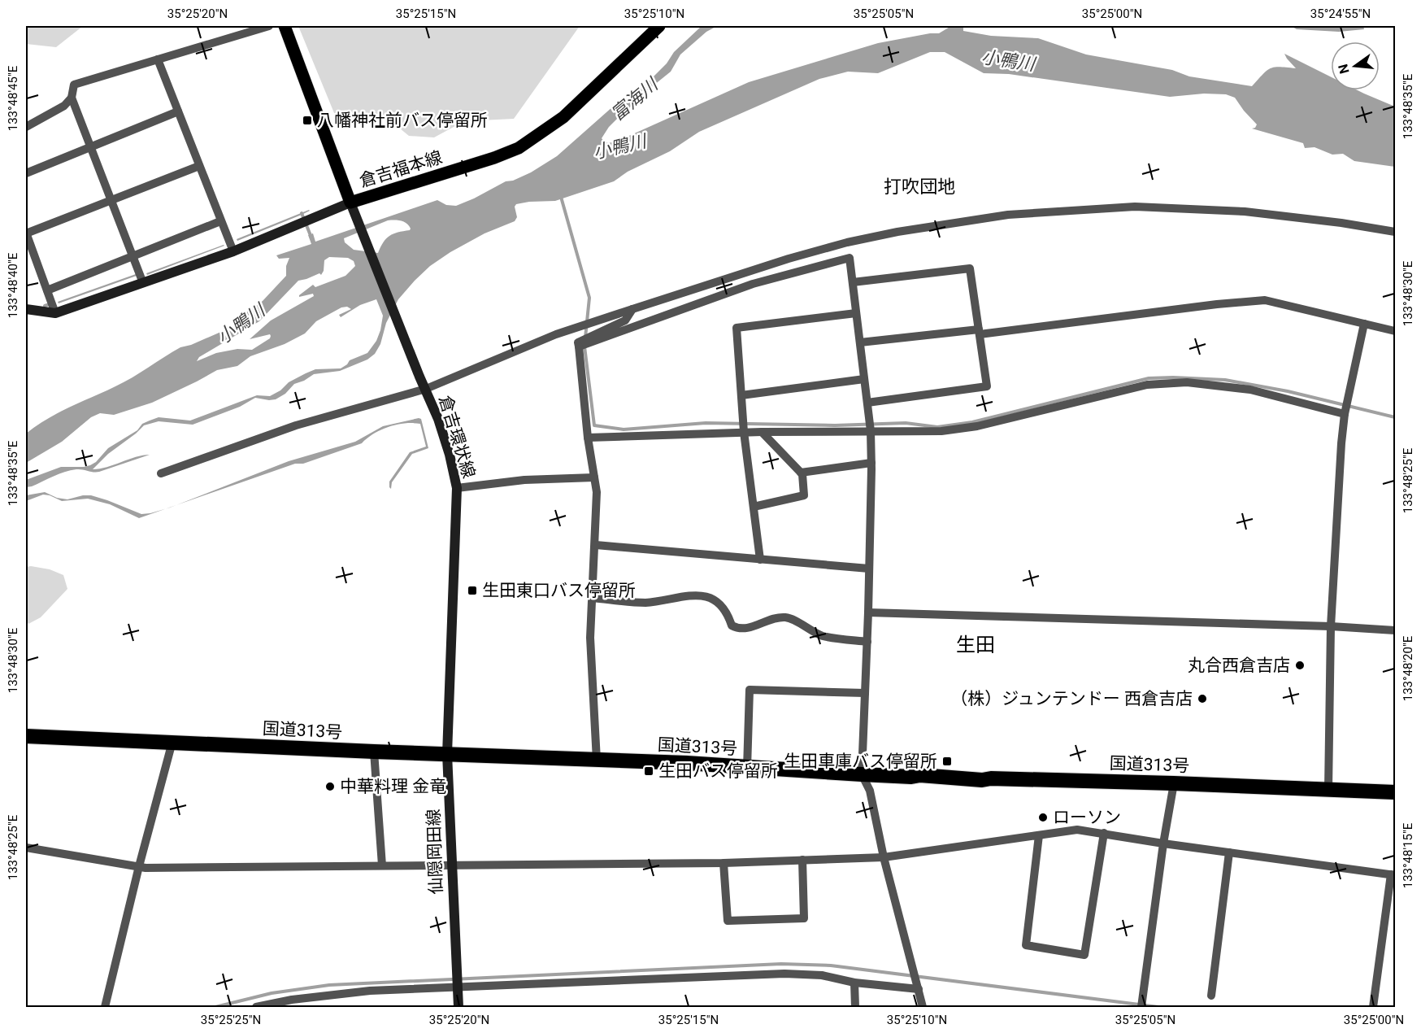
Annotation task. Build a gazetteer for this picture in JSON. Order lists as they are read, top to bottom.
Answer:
{
  "streets": {
    "highway": ["国道313号"],
    "main road": ["倉吉福本線", "倉吉環状線", "仙隠岡田線"]
  },
  "crossings": [
    ["倉吉福本線", "倉吉環状線"],
    ["倉吉環状線", "国道313号"],
    ["倉吉環状線", "仙隠岡田線"],
    ["国道313号", "仙隠岡田線"]
  ],
  "districts": ["打吹団地", "生田"],
  "water": ["小鴨川", "富海川"],
  "places": {
    "transit": [
      "八幡神社前バス停留所",
      "生田東口バス停留所",
      "生田車庫バス停留所",
      "生田バス停留所"
    ],
    "other": [
      "丸合西倉吉店",
      "（株）ジュンテンドー 西倉吉店",
      "中華料理 金竜",
      "ローソン"
    ]
  },
  "north": "left",
  "coordinates": [
    "35°25'20\"N",
    "35°25'15\"N",
    "35°25'10\"N",
    "35°25'05\"N",
    "35°25'00\"N",
    "35°24'55\"N",
    "133°48'45\"E",
    "133°48'35\"E",
    "133°48'40\"E",
    "133°48'30\"E",
    "133°48'25\"E",
    "133°48'20\"E",
    "133°48'15\"E",
    "35°25'25\"N"
  ]
}
